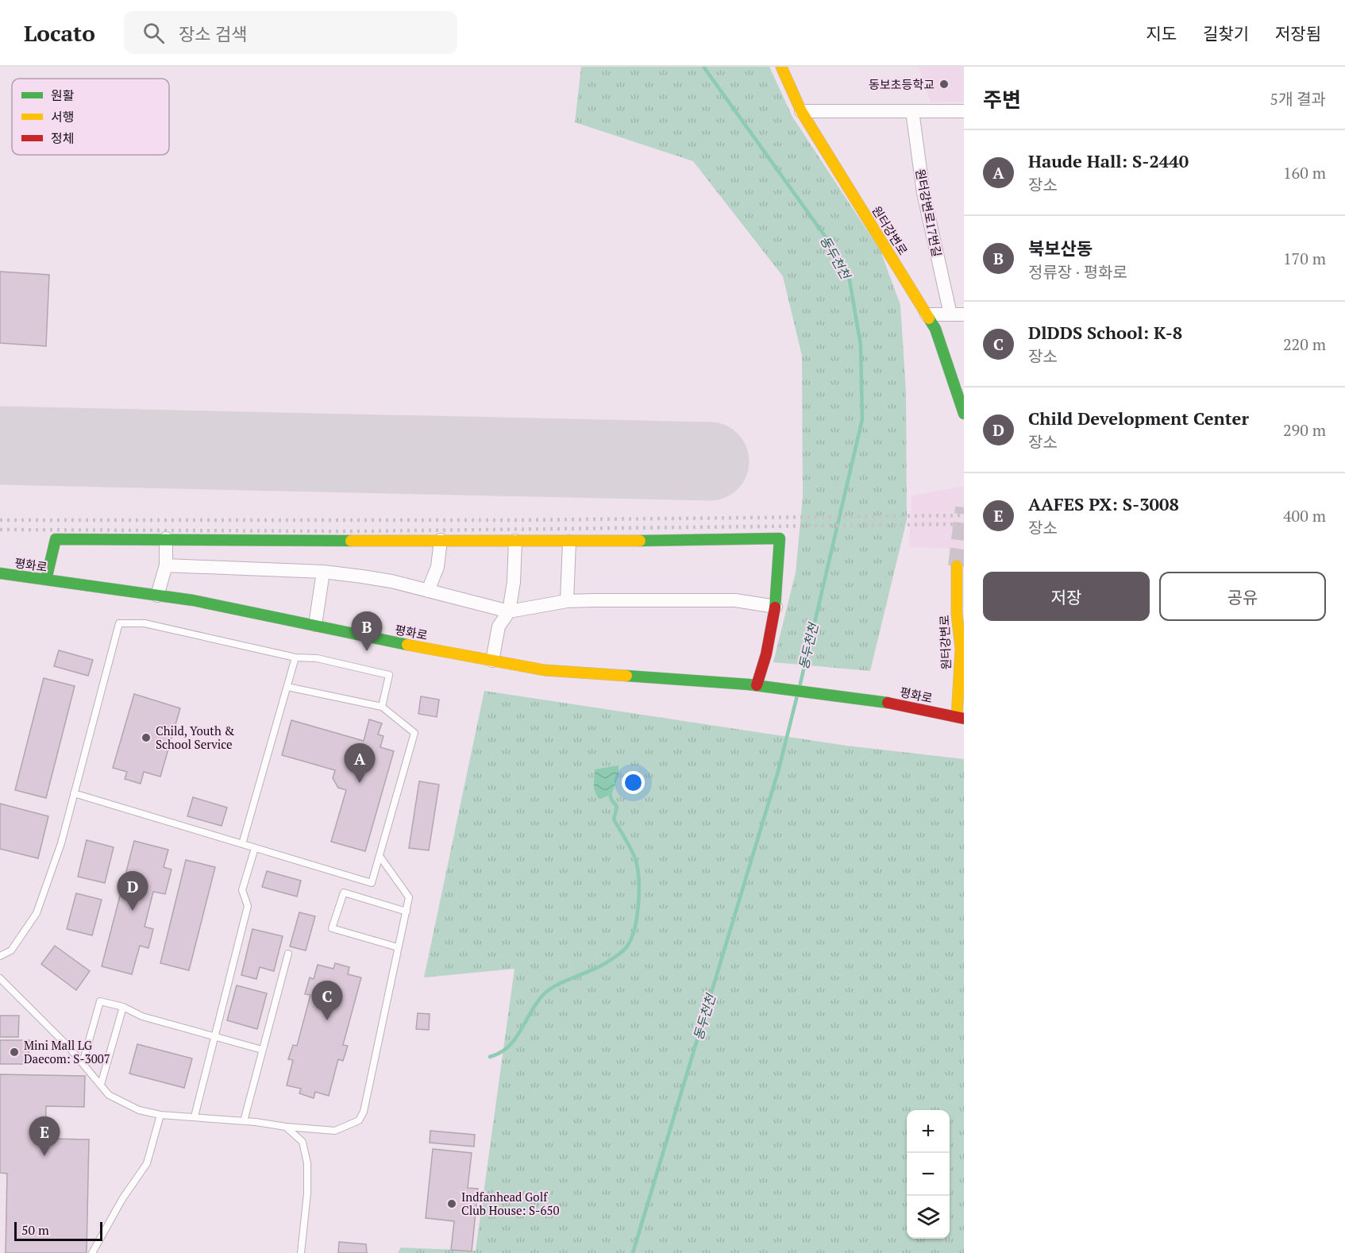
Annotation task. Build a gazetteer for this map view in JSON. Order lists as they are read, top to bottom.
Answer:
{
  "streets": {
    "street": ["원터강변로17번길", "원터강변로", "평화로"]
  },
  "crossings": [
    ["원터강변로", "평화로"]
  ],
  "water": ["동두천천"],
  "places": [
    "동보초등학교",
    "Child, Youth & School Service",
    "Mini Mall LG Daecom: S-3007",
    "Indfanhead Golf Club House: S-650"
  ],
  "legend": ["원활", "서행", "정체"],
  "scale_bar": "50 m",
  "page": {
    "header": "Locato",
    "search": "장소 검색",
    "nav": ["지도", "길찾기", "저장됨"],
    "heading": ["주변", "5개 결과"],
    "list": [
      {
        "mark": "A",
        "name": "Haude Hall: S-2440",
        "note": "장소",
        "value": "160 m"
      },
      {
        "mark": "B",
        "name": "북보산동",
        "note": "정류장 · 평화로",
        "value": "170 m"
      },
      {
        "mark": "C",
        "name": "DlDDS School: K-8",
        "note": "장소",
        "value": "220 m"
      },
      {
        "mark": "D",
        "name": "Child Development Center",
        "note": "장소",
        "value": "290 m"
      },
      {
        "mark": "E",
        "name": "AAFES PX: S-3008",
        "note": "장소",
        "value": "400 m"
      }
    ],
    "buttons": ["저장", "공유"],
    "pins": [
      "B",
      "A",
      "D",
      "C",
      "E"
    ],
    "map_buttons": ["+", "−"],
    "scale": "50 m"
  }
}
